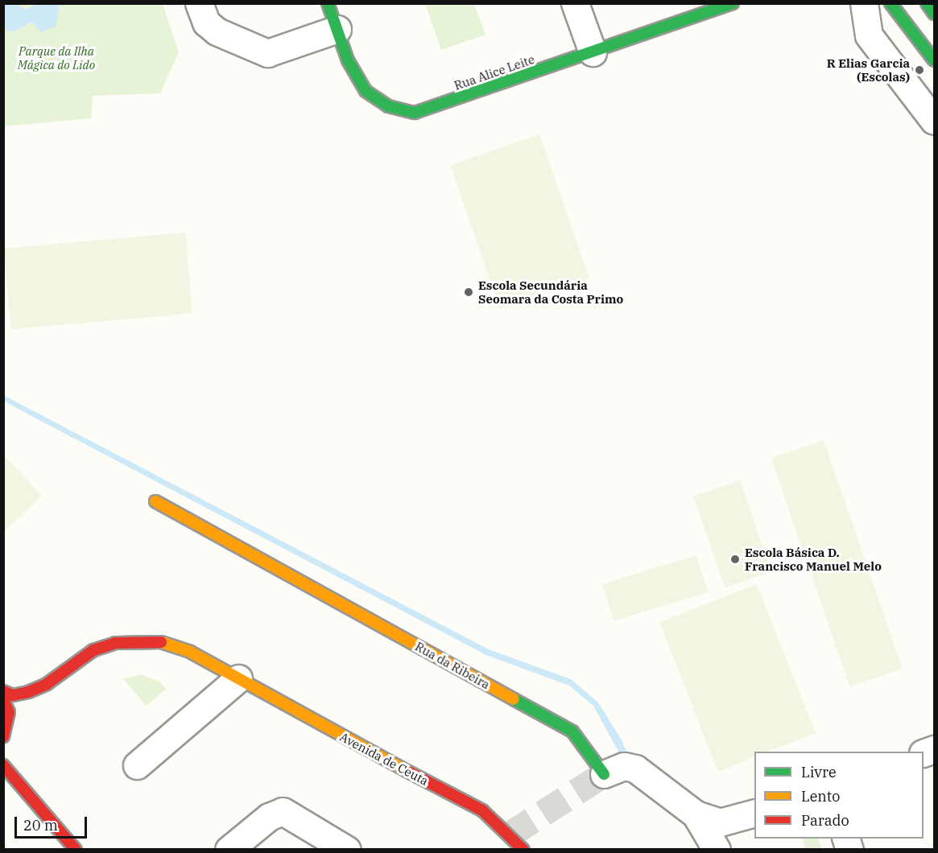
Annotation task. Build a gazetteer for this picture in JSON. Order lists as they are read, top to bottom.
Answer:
{
  "streets": {
    "street": ["Rua Alice Leite", "Rua da Ribeira", "Avenida de Ceuta"]
  },
  "parks": ["Parque da Ilha Mágica do Lido"],
  "places": ["R Elias Garcia (Escolas)", "Escola Secundária Seomara da Costa Primo", "Escola Básica D. Francisco Manuel Melo"],
  "legend": ["Livre", "Lento", "Parado"],
  "scale_bar": "20 m"
}
